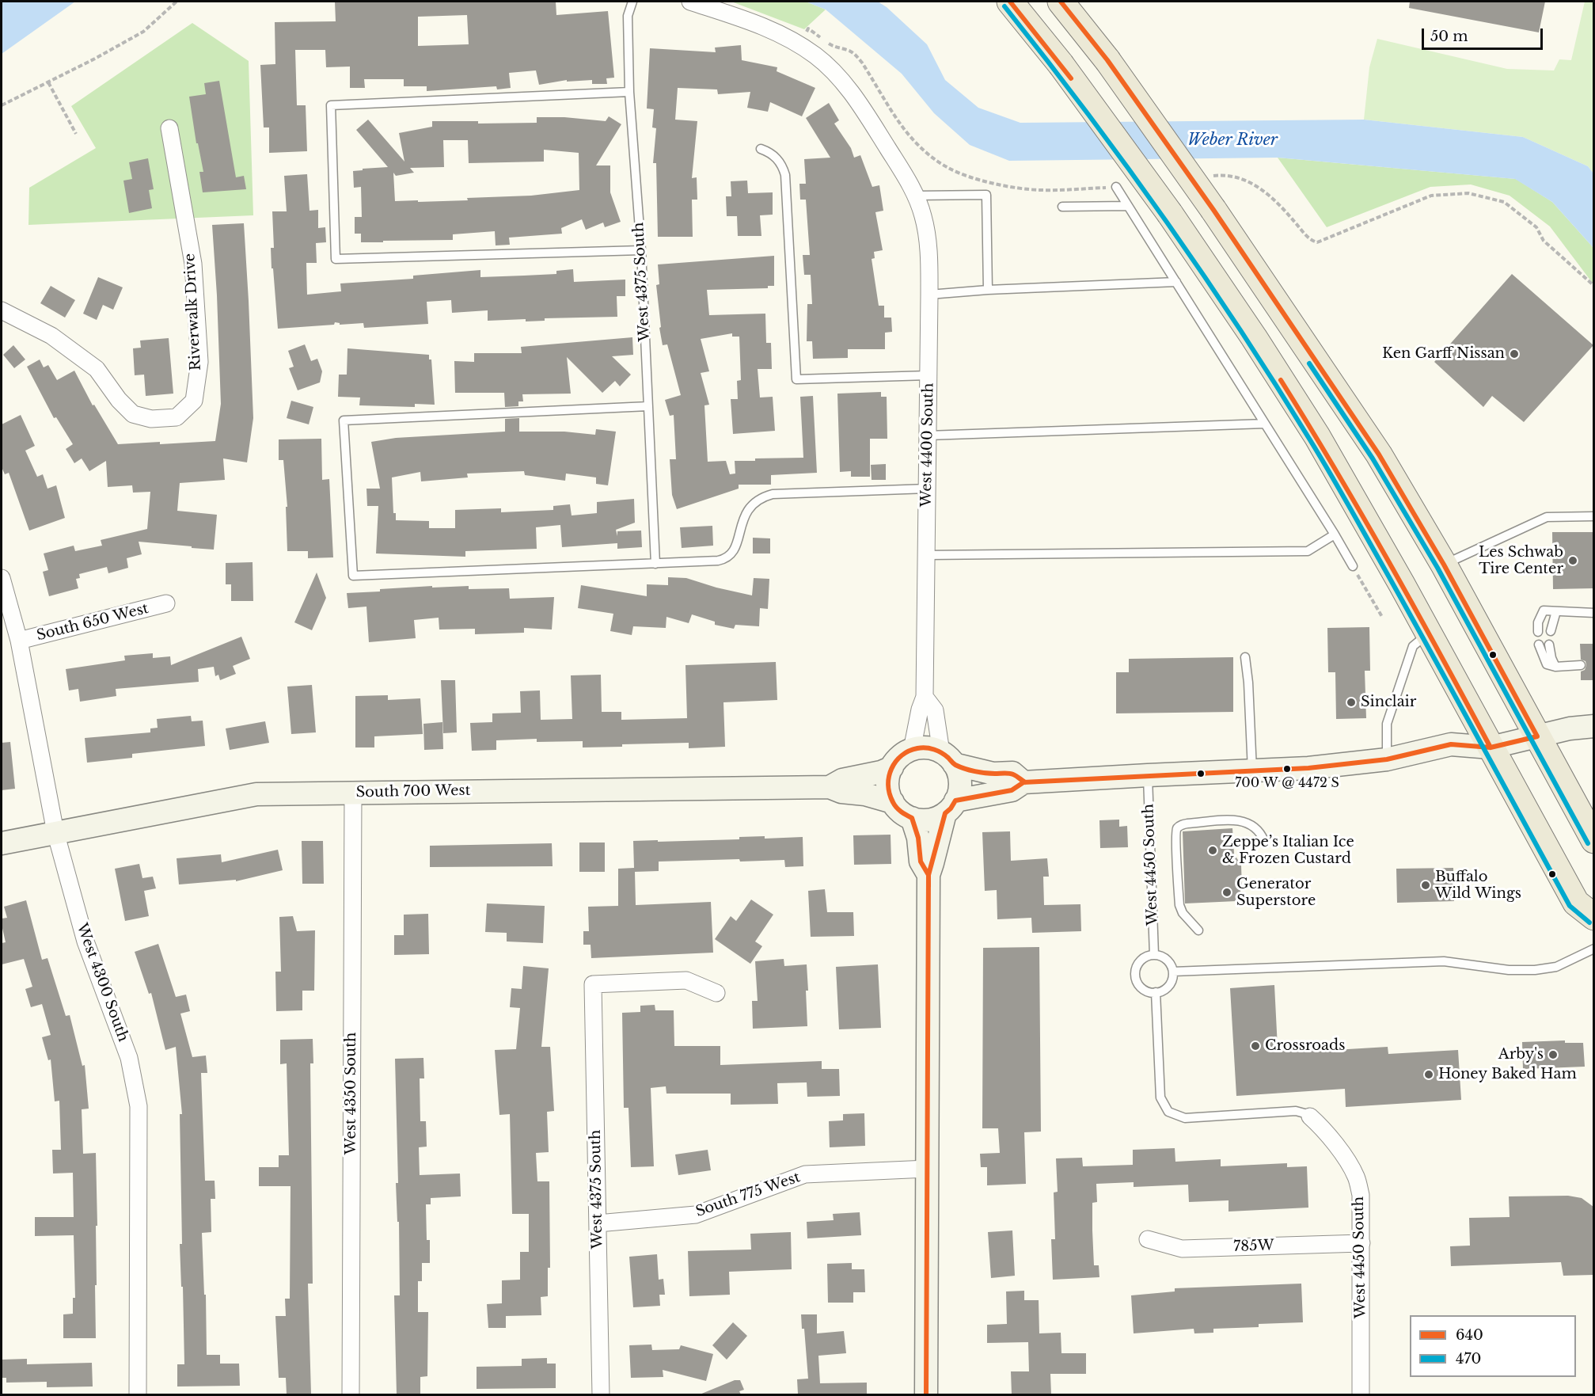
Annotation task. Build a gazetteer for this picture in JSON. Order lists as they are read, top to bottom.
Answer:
{
  "streets": {
    "street": [
      "West 4375 South",
      "Riverwalk Drive",
      "West 4400 South",
      "South 650 West",
      "South 700 West",
      "West 4450 South",
      "West 4300 South",
      "West 4350 South",
      "South 775 West",
      "785W"
    ]
  },
  "crossings": [
    ["West 4375 South", "South 775 West"],
    ["West 4400 South", "South 700 West"],
    ["South 650 West", "West 4300 South"],
    ["South 700 West", "West 4300 South"],
    ["South 700 West", "West 4350 South"],
    ["West 4450 South", "785W"]
  ],
  "water": ["Weber River"],
  "places": [
    "Ken Garff Nissan",
    "Les Schwab Tire Center",
    "Sinclair",
    "700 W @ 4472 S",
    "Zeppe’s Italian Ice & Frozen Custard",
    "Buffalo Wild Wings",
    "Generator Superstore",
    "Crossroads",
    "Arby's",
    "Honey Baked Ham"
  ],
  "lines": ["transit line 640", "transit line 470"],
  "legend": ["640", "470"],
  "scale_bar": "50 m"
}
